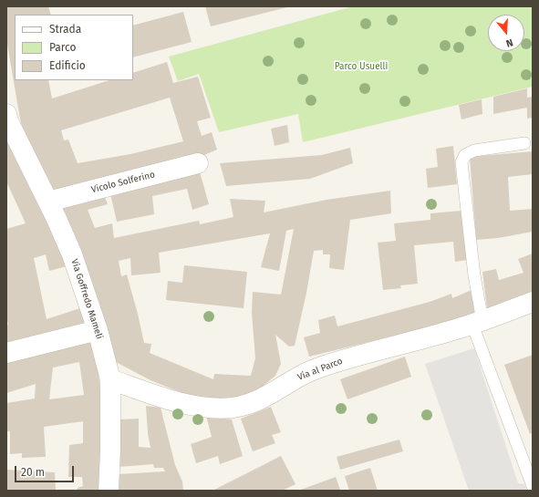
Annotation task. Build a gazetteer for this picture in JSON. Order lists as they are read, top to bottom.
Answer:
{
  "streets": {
    "street": ["Vicolo Solferino", "Via Goffredo Mameli", "Via al Parco"]
  },
  "crossings": [
    ["Vicolo Solferino", "Via Goffredo Mameli"],
    ["Via Goffredo Mameli", "Via al Parco"]
  ],
  "parks": ["Parco Usuelli"],
  "legend": ["Strada", "Parco", "Edificio"],
  "scale_bar": "20 m",
  "north": "bottom"
}
